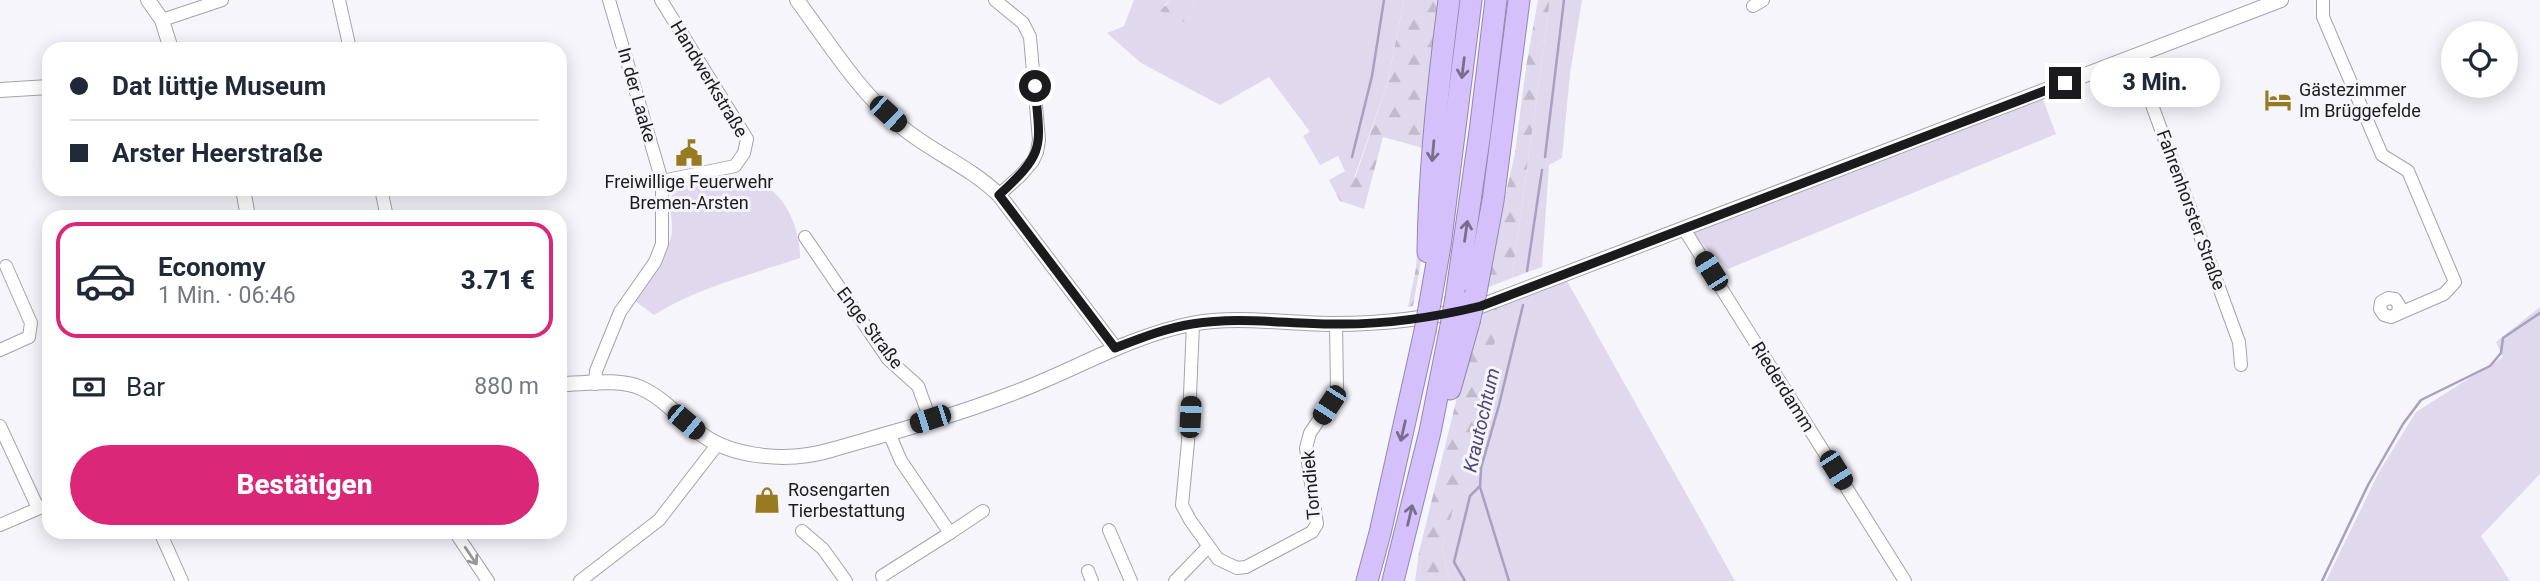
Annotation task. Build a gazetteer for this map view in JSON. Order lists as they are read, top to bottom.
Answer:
{
  "streets": {
    "street": [
      "Handwerkstraße",
      "In der Laake",
      "Fahrenhorster Straße",
      "Enge Straße",
      "Riederdamm",
      "Torndiek"
    ]
  },
  "crossings": [
    ["Handwerkstraße", "In der Laake"]
  ],
  "water": ["Krautochtum"],
  "places": {
    "hotel": ["Gästezimmer Im Brüggefelde"],
    "public building": ["Freiwillige Feuerwehr Bremen-Arsten"],
    "shop": ["Rosengarten Tierbestattung"]
  },
  "page": {
    "banner": ["Dat lüttje Museum", "Arster Heerstraße"],
    "bubble": "3 Min.",
    "list": [
      {
        "name": "Economy",
        "note": "1 Min. · 06:46",
        "value": "3.71 €"
      }
    ],
    "pay": ["Bar", "880 m"],
    "buttons": "Bestätigen"
  }
}
